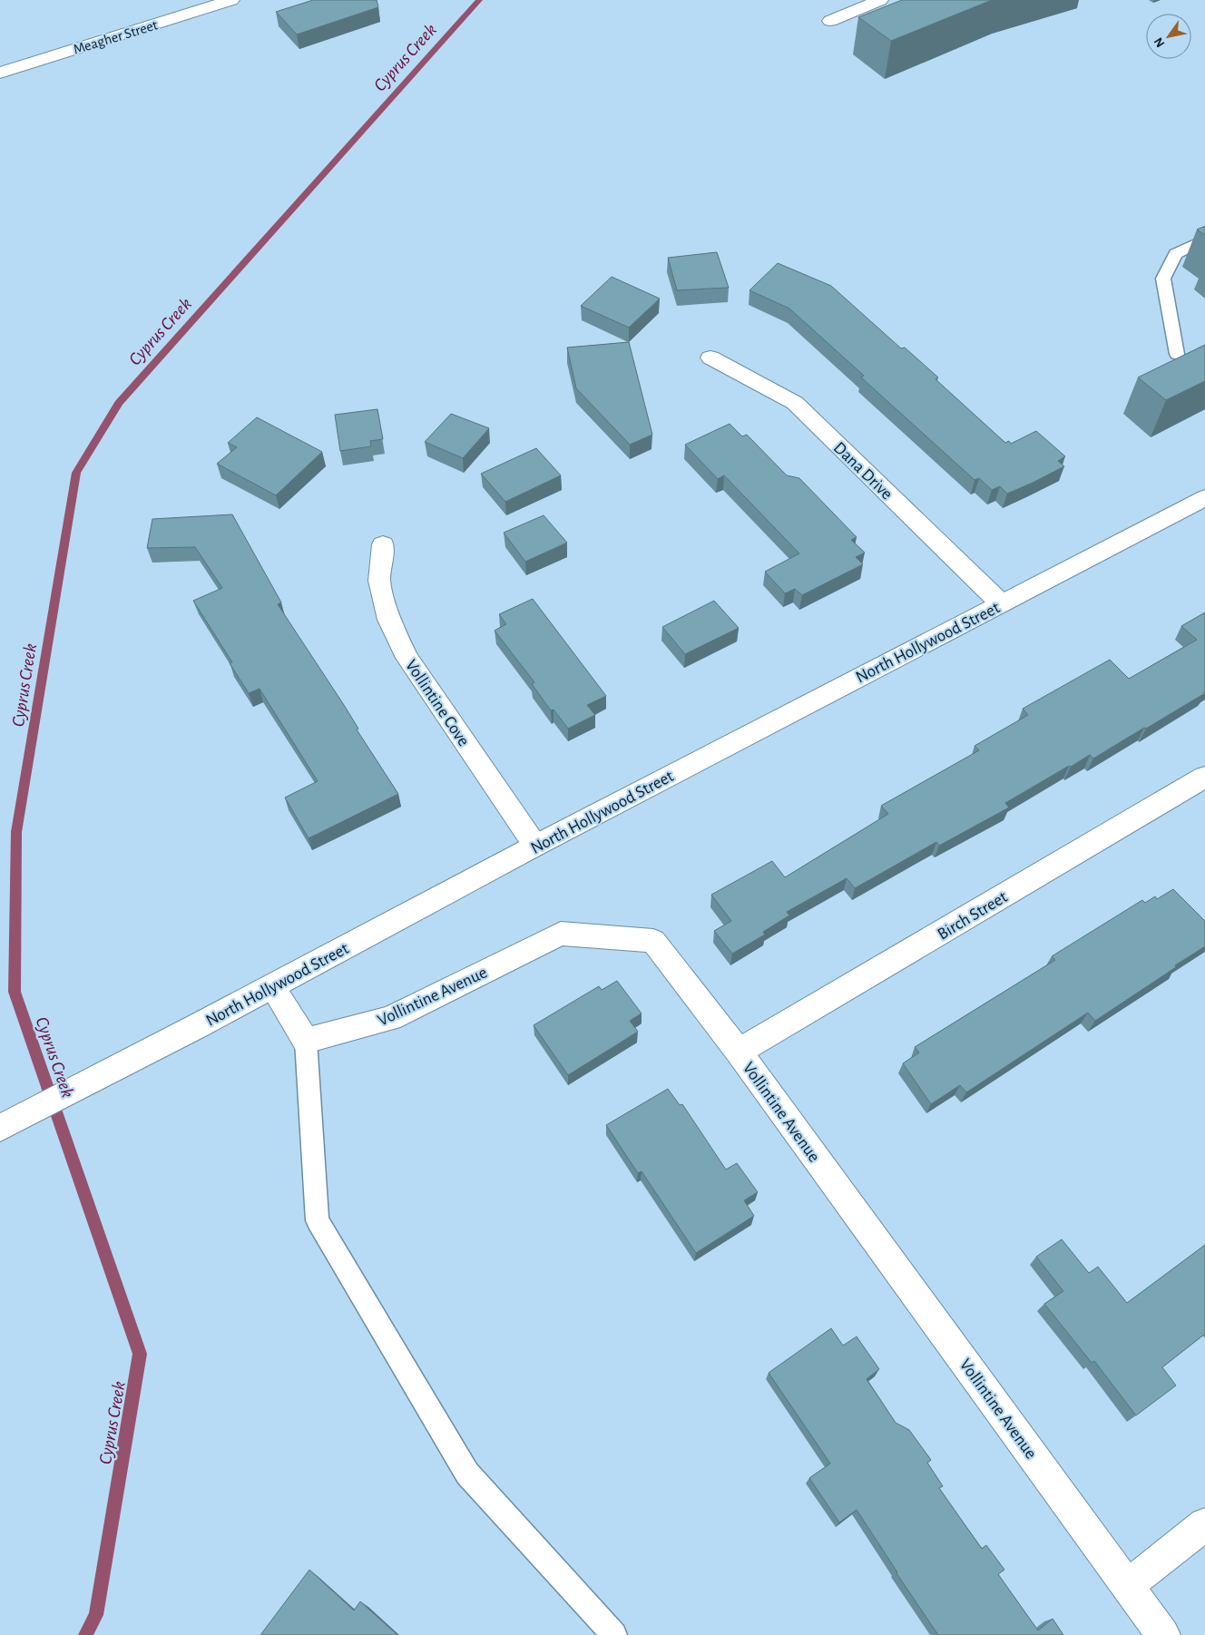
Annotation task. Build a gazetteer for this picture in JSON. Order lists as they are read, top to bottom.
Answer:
{
  "streets": {
    "street": [
      "Meagher Street",
      "Dana Drive",
      "North Hollywood Street",
      "Vollintine Cove",
      "Birch Street",
      "Vollintine Avenue"
    ]
  },
  "crossings": [
    ["Dana Drive", "North Hollywood Street"],
    ["North Hollywood Street", "Vollintine Cove"],
    ["Birch Street", "Vollintine Avenue"]
  ],
  "water": ["Cyprus Creek"],
  "north": "bottom left"
}
